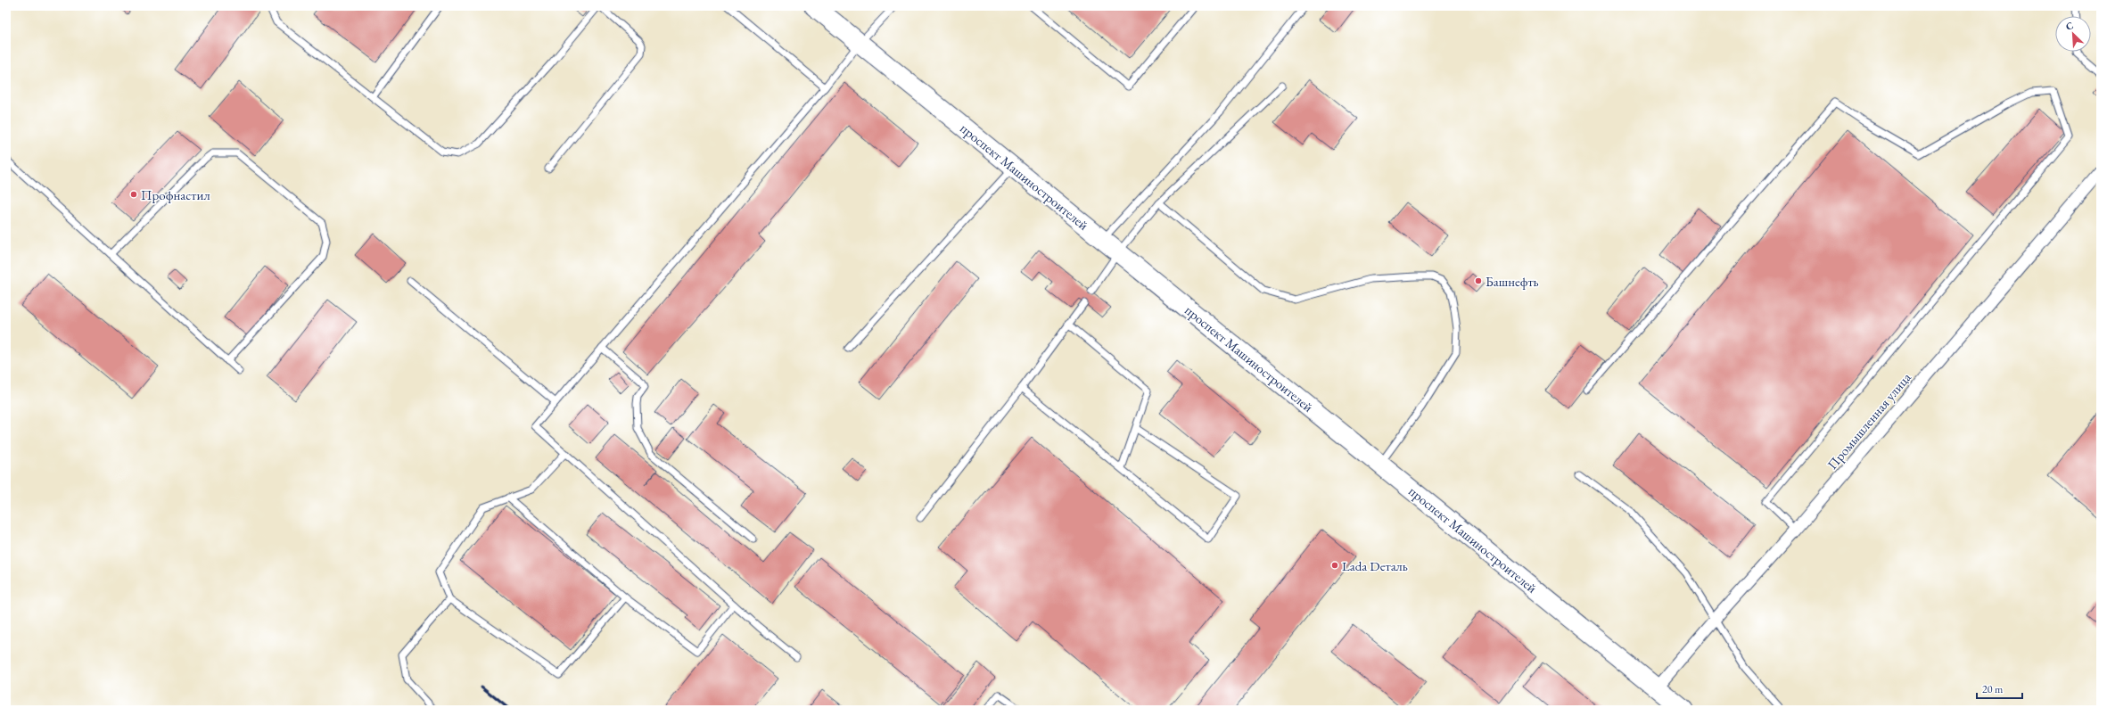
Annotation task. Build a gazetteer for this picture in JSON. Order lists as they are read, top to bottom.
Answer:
{
  "streets": {
    "main road": ["проспект Машиностроителей"],
    "street": ["Промышленная улица"]
  },
  "crossings": [
    ["проспект Машиностроителей", "Промышленная улица"]
  ],
  "places": ["Профнастил", "Башнефть", "Lada Dеталь"],
  "scale_bar": "20 m",
  "north": "top left"
}
